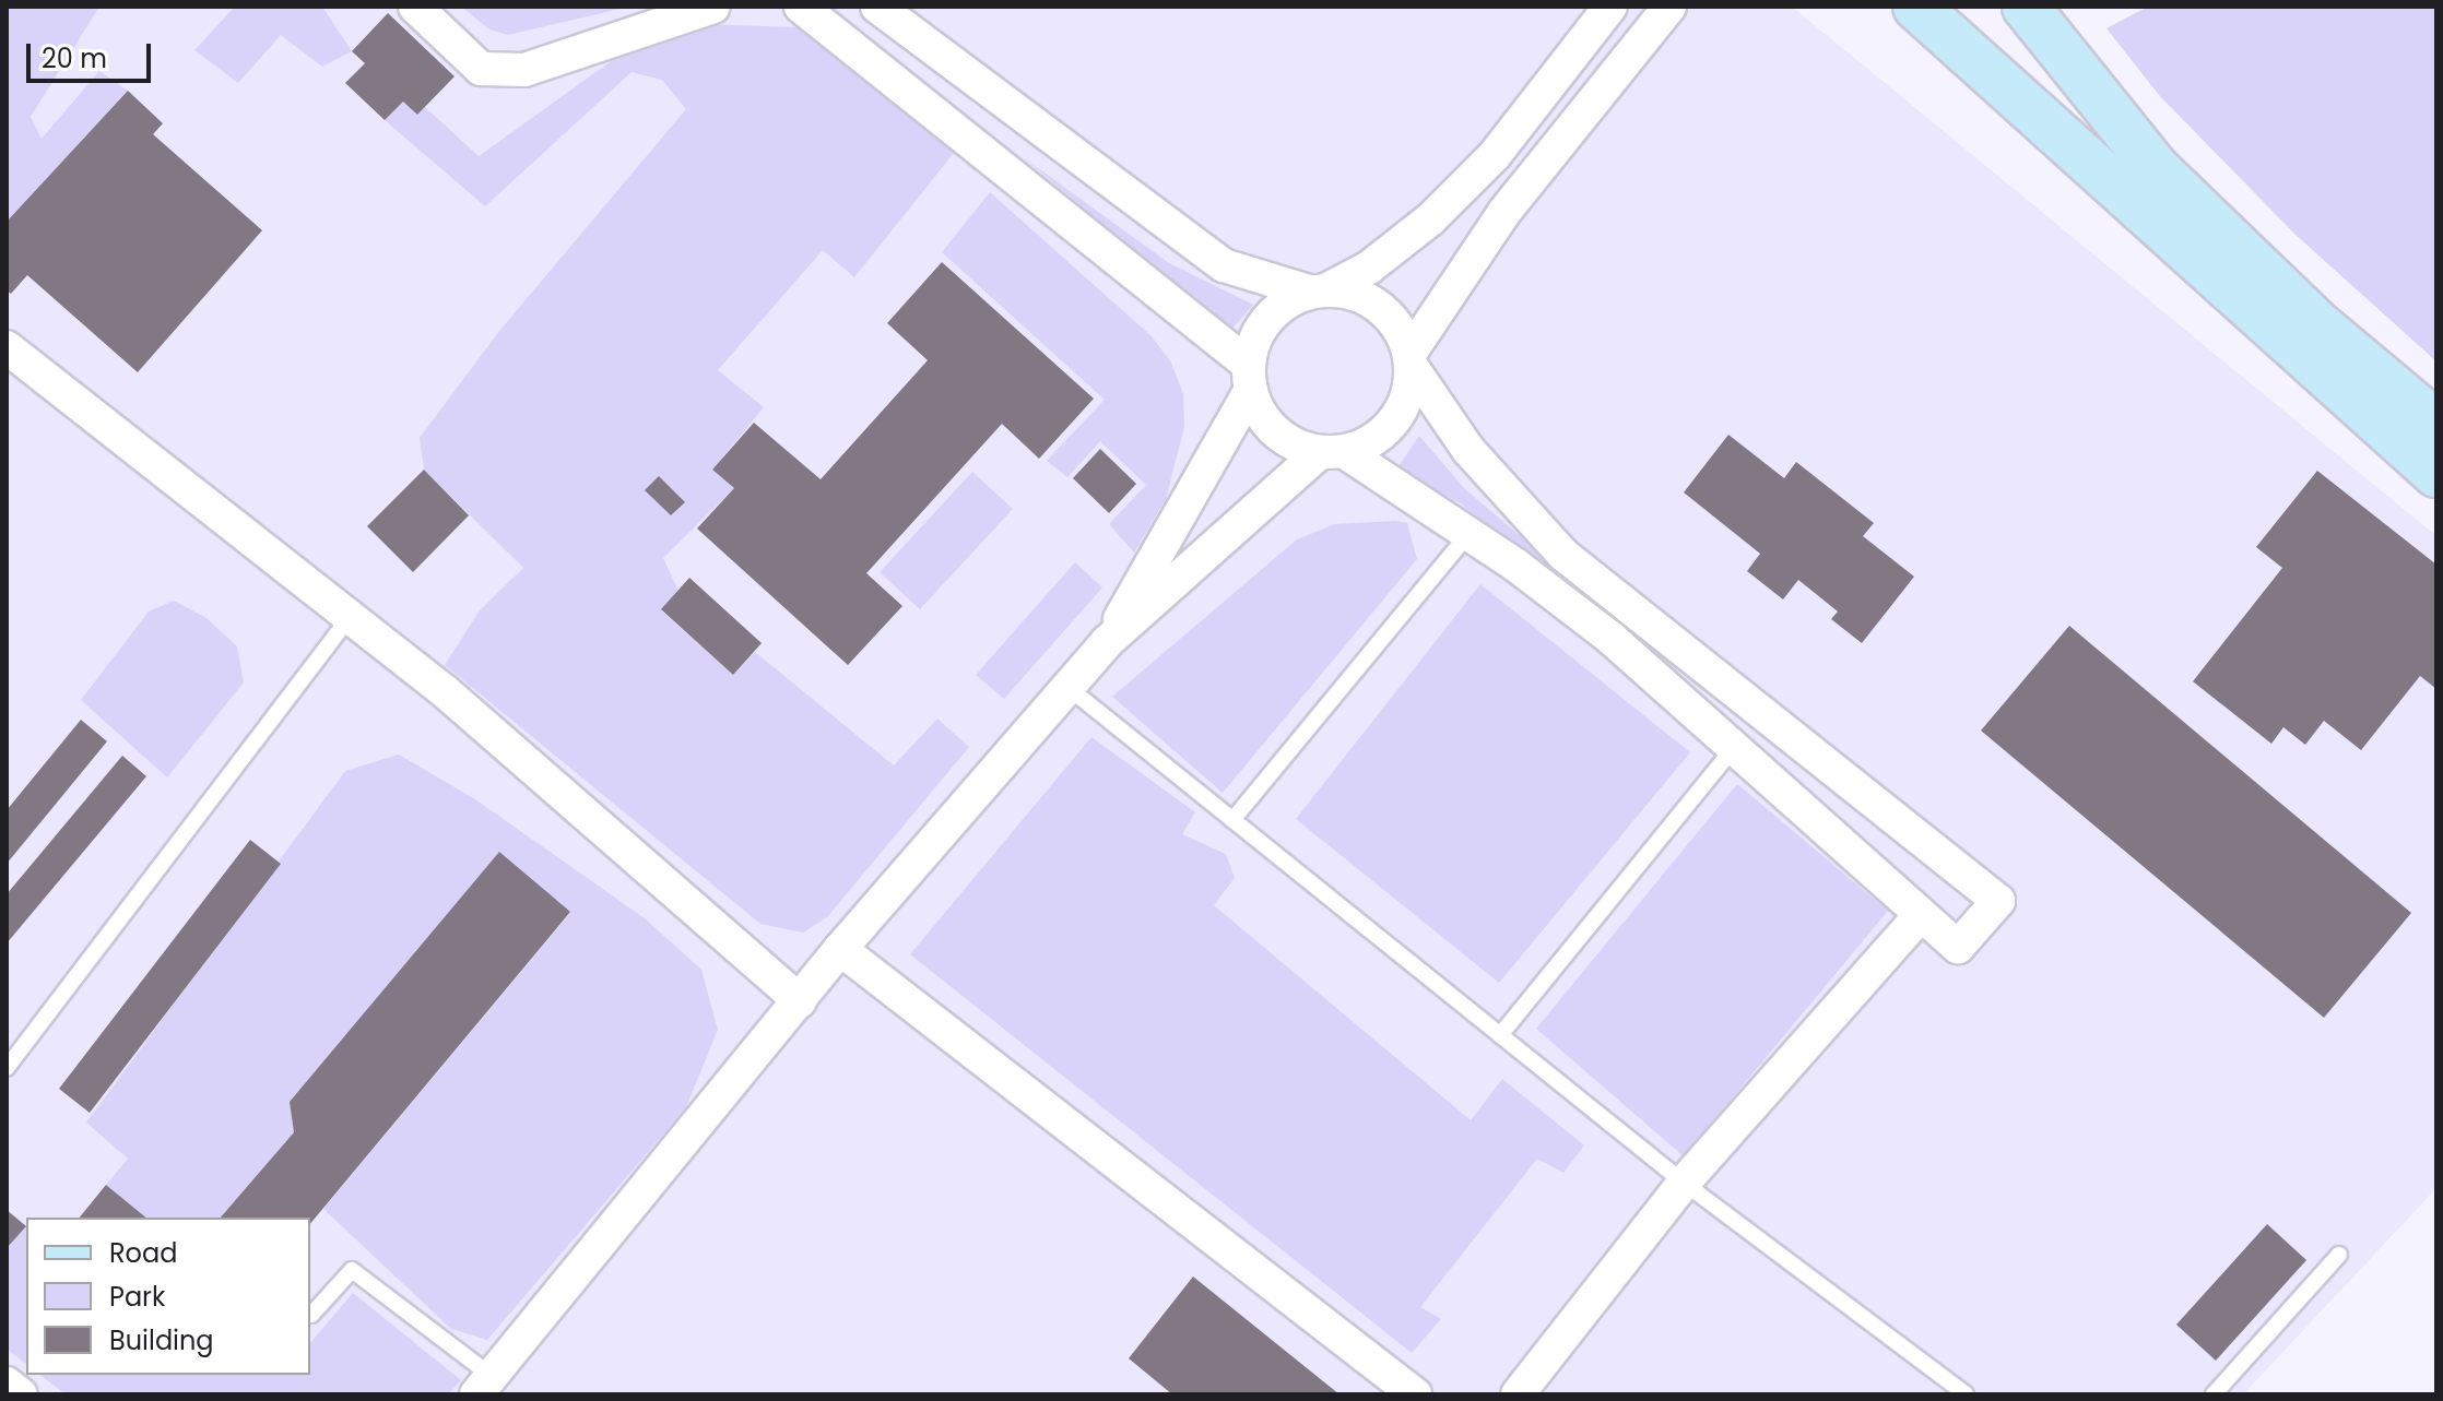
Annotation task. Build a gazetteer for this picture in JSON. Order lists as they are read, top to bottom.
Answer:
{
  "legend": ["Road", "Park", "Building"],
  "scale_bar": "20 m"
}
